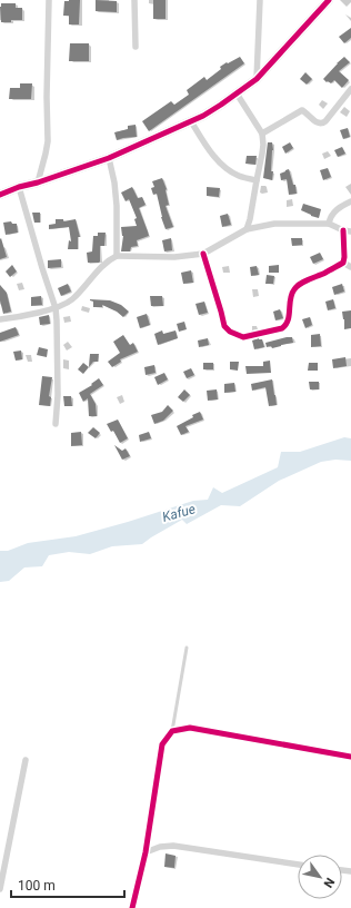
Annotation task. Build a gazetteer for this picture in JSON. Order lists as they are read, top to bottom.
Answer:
{
  "water": ["Kafue"],
  "scale_bar": "100 m",
  "north": "bottom right"
}
